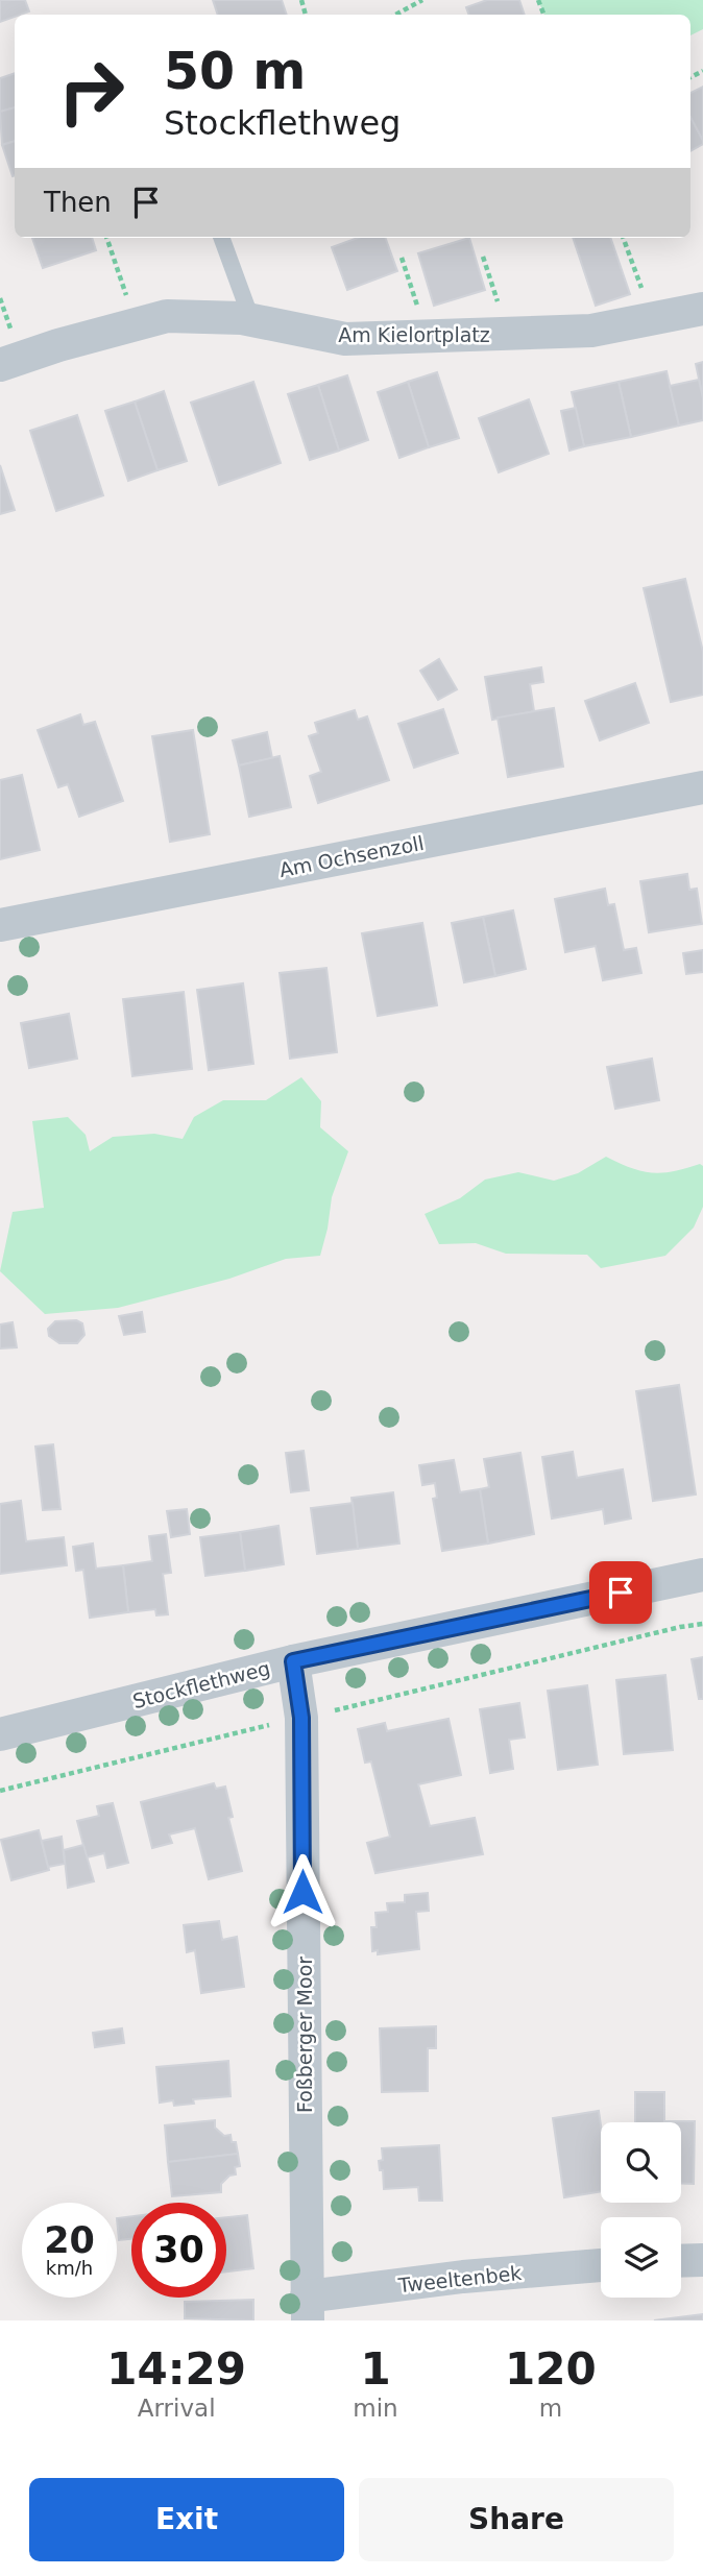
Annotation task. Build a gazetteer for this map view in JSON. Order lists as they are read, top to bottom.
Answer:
{
  "streets": {
    "street": [
      "Am Kielortplatz",
      "Am Ochsenzoll",
      "Stockflethweg",
      "Foßberger Moor",
      "Tweeltenbek"
    ]
  },
  "crossings": [
    ["Stockflethweg", "Foßberger Moor"],
    ["Foßberger Moor", "Tweeltenbek"]
  ],
  "page": {
    "turn": ["50 m", "Stockflethweg"],
    "then": "Then",
    "speed": "20 km/h",
    "limit": "30",
    "eta": [
      "14:29",
      "Arrival",
      "1",
      "min",
      "120",
      "m"
    ],
    "buttons": ["Exit", "Share"]
  }
}
